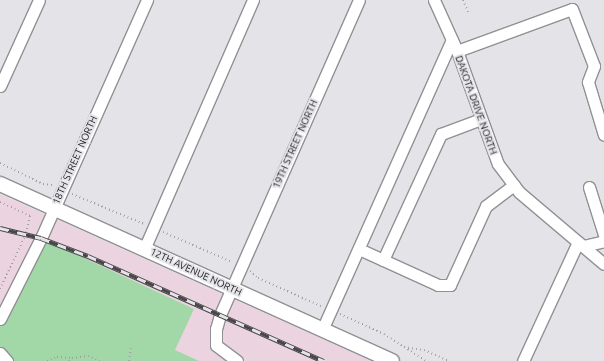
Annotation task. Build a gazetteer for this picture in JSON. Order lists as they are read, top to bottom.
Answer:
{
  "streets": {
    "main road": ["12TH AVENUE NORTH"],
    "street": ["DAKOTA DRIVE NORTH", "19TH STREET NORTH", "18TH STREET NORTH"]
  },
  "crossings": [
    ["19TH STREET NORTH", "12TH AVENUE NORTH"],
    ["18TH STREET NORTH", "12TH AVENUE NORTH"]
  ]
}
